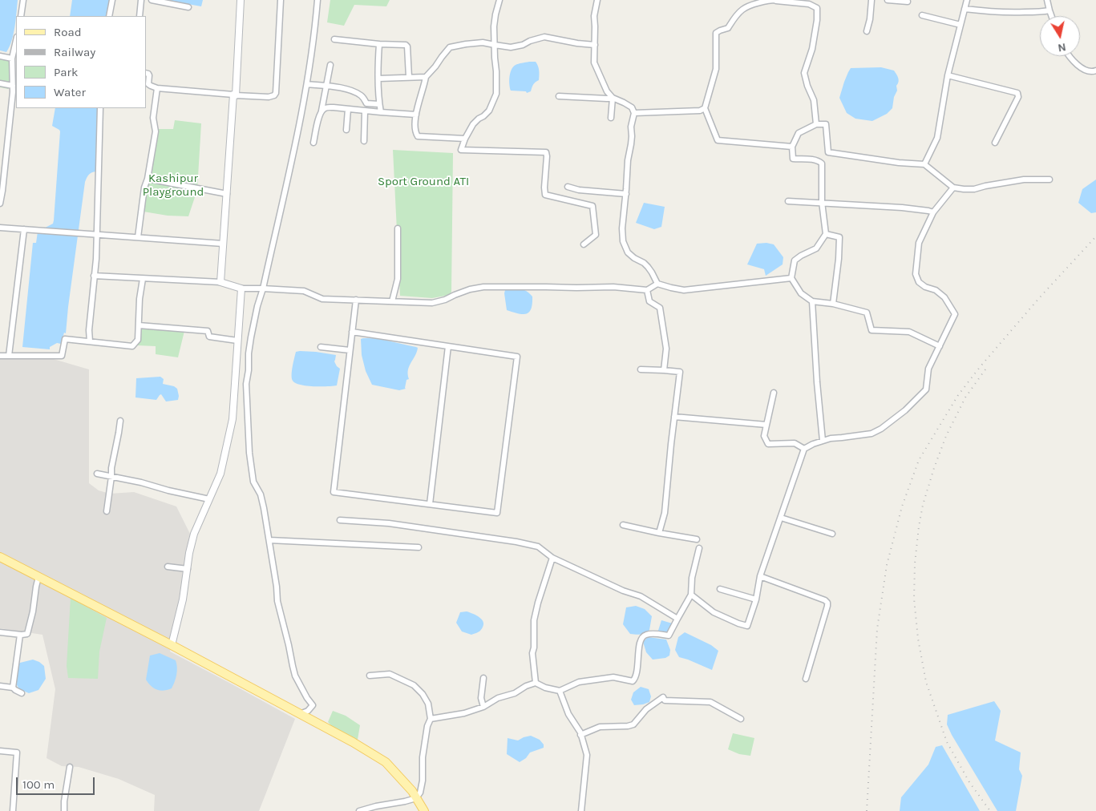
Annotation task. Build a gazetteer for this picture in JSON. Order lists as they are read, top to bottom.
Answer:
{
  "parks": ["Kashipur Playground", "Sport Ground ATI"],
  "legend": [
    "Road",
    "Railway",
    "Park",
    "Water"
  ],
  "scale_bar": "100 m",
  "north": "bottom"
}
